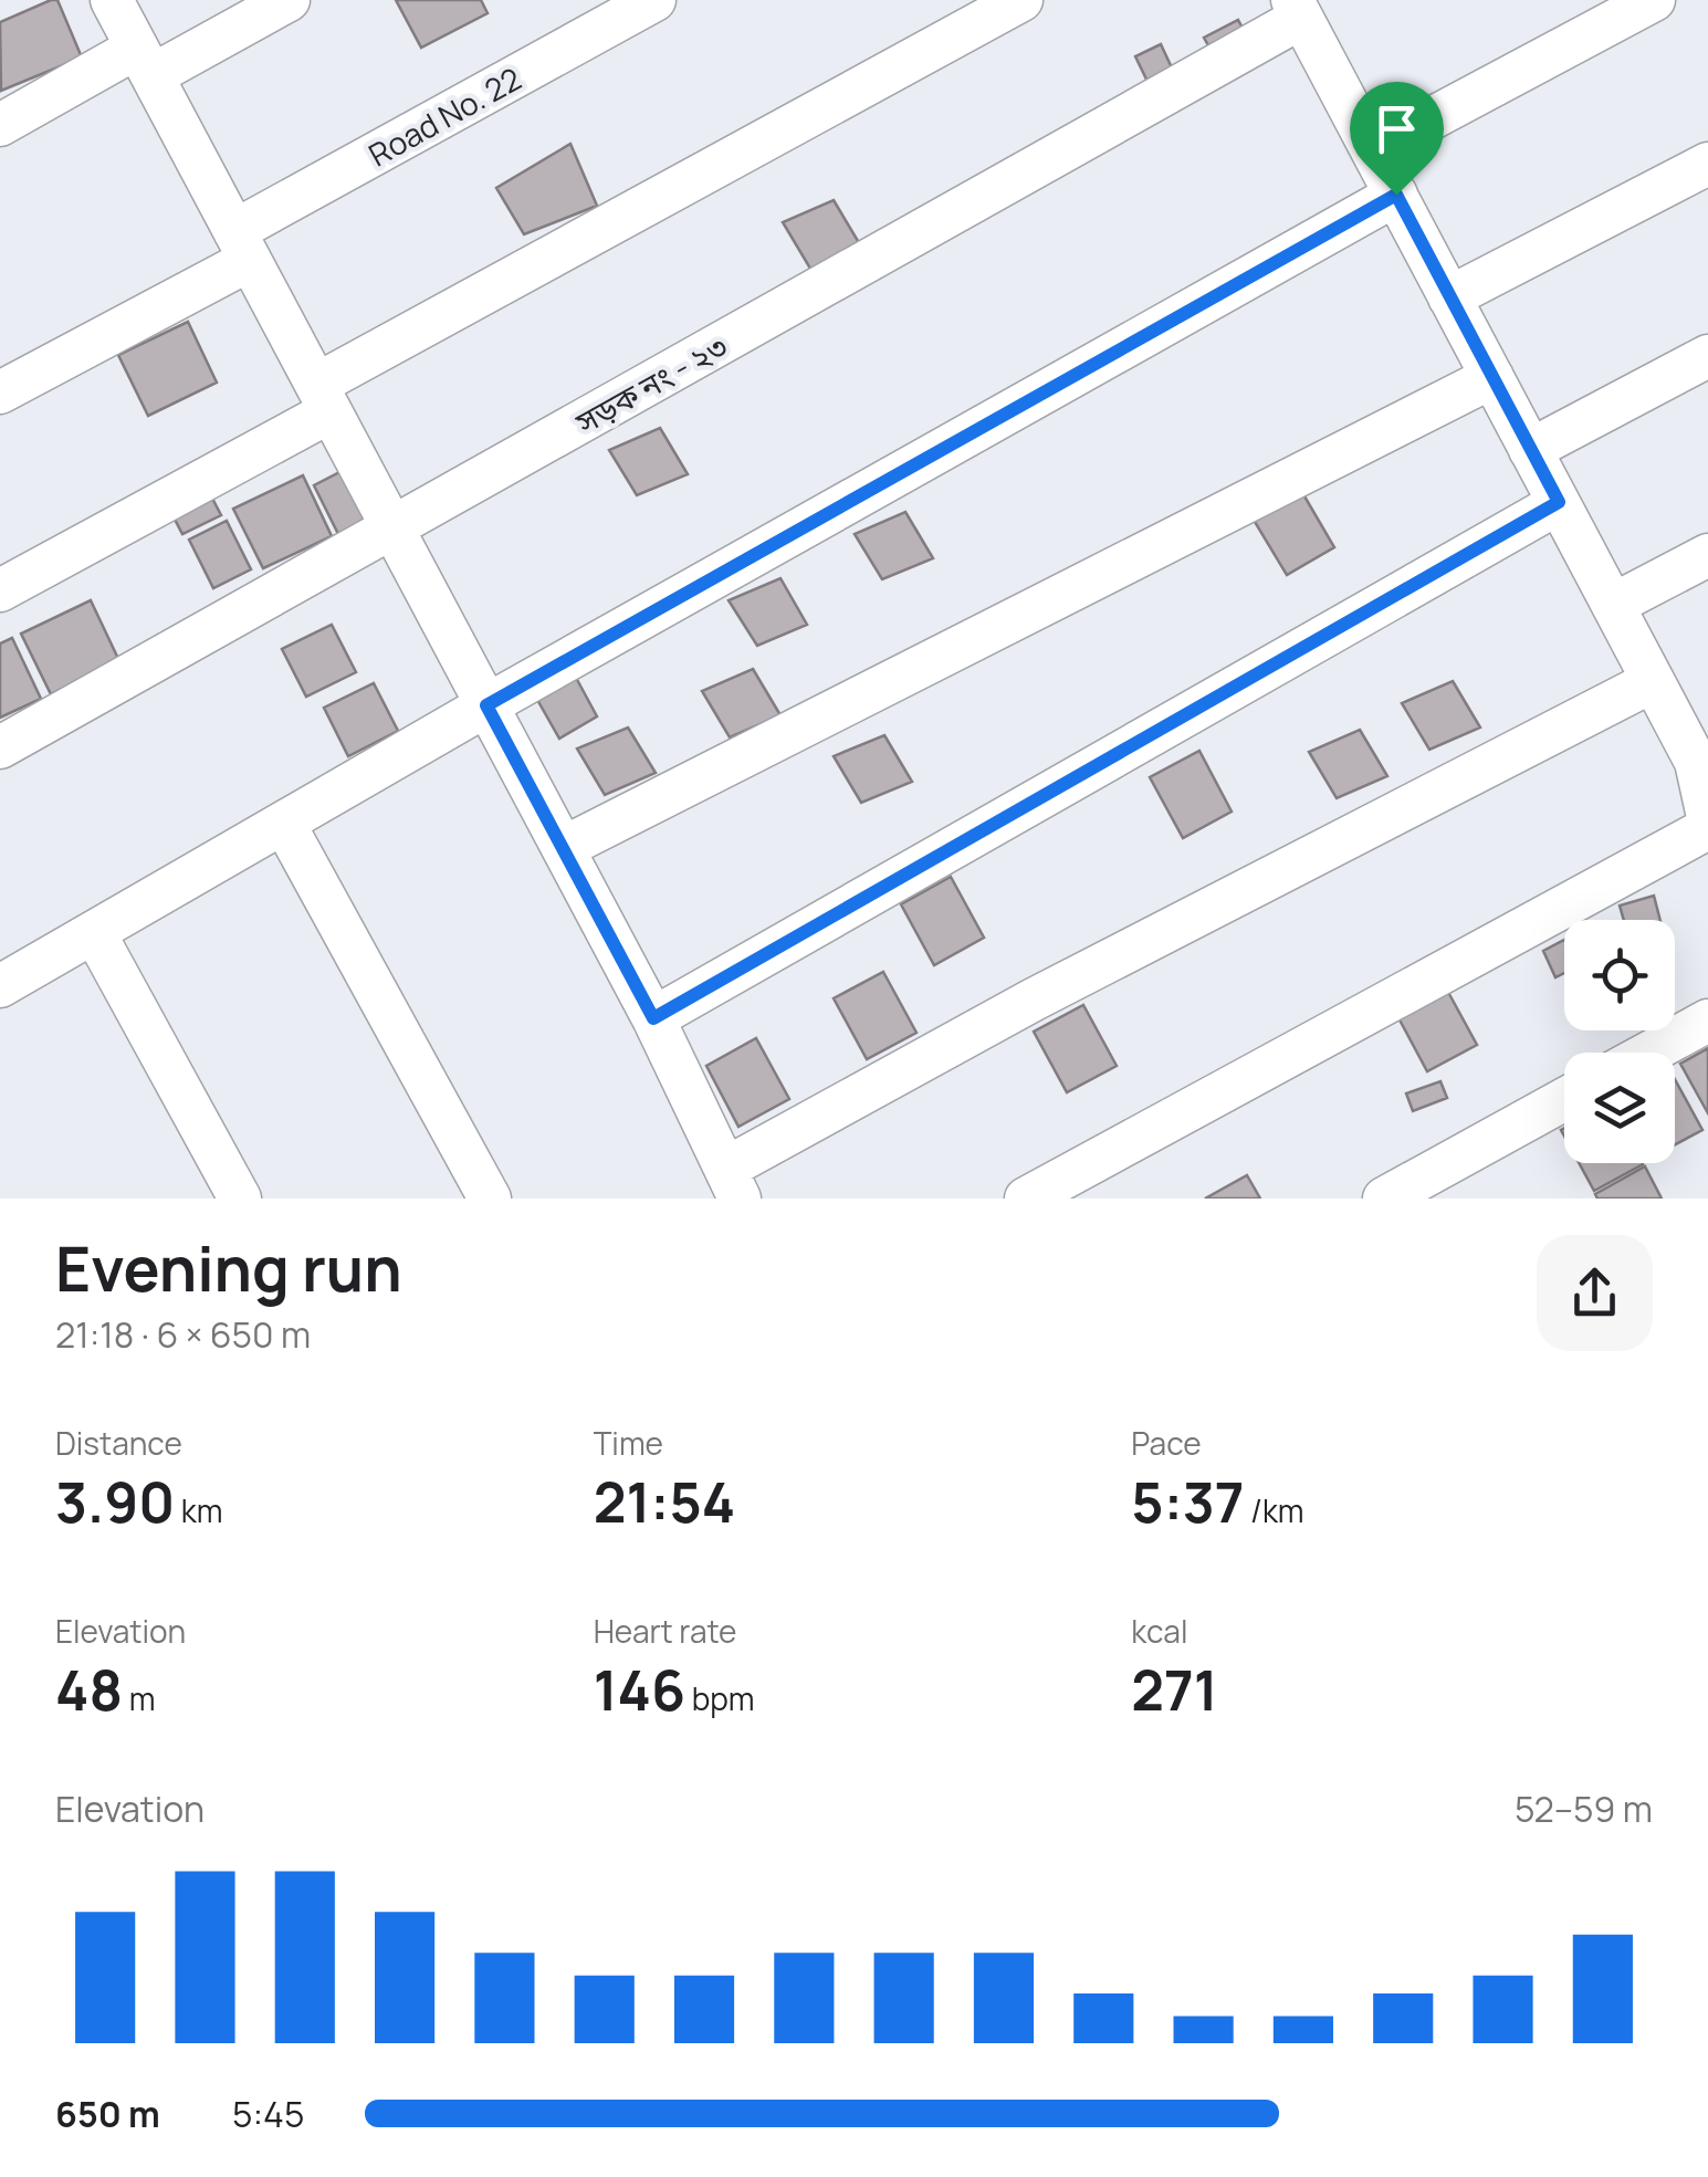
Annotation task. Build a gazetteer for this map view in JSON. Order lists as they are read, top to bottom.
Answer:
{
  "streets": {
    "street": ["Road No. 22", "সড়ক নং - ২৩"]
  },
  "page": {
    "heading": ["Evening run", "21:18 · 6 × 650 m"],
    "stats": [
      ["Distance", "3.90 km"],
      ["Time", "21:54"],
      ["Pace", "5:37 /km"],
      ["Elevation", "48 m"],
      ["Heart rate", "146 bpm"],
      ["kcal", "271"]
    ],
    "chart": ["Elevation", "52–59 m"],
    "list": [
      {
        "name": "650 m",
        "note": "5:45"
      }
    ]
  }
}
